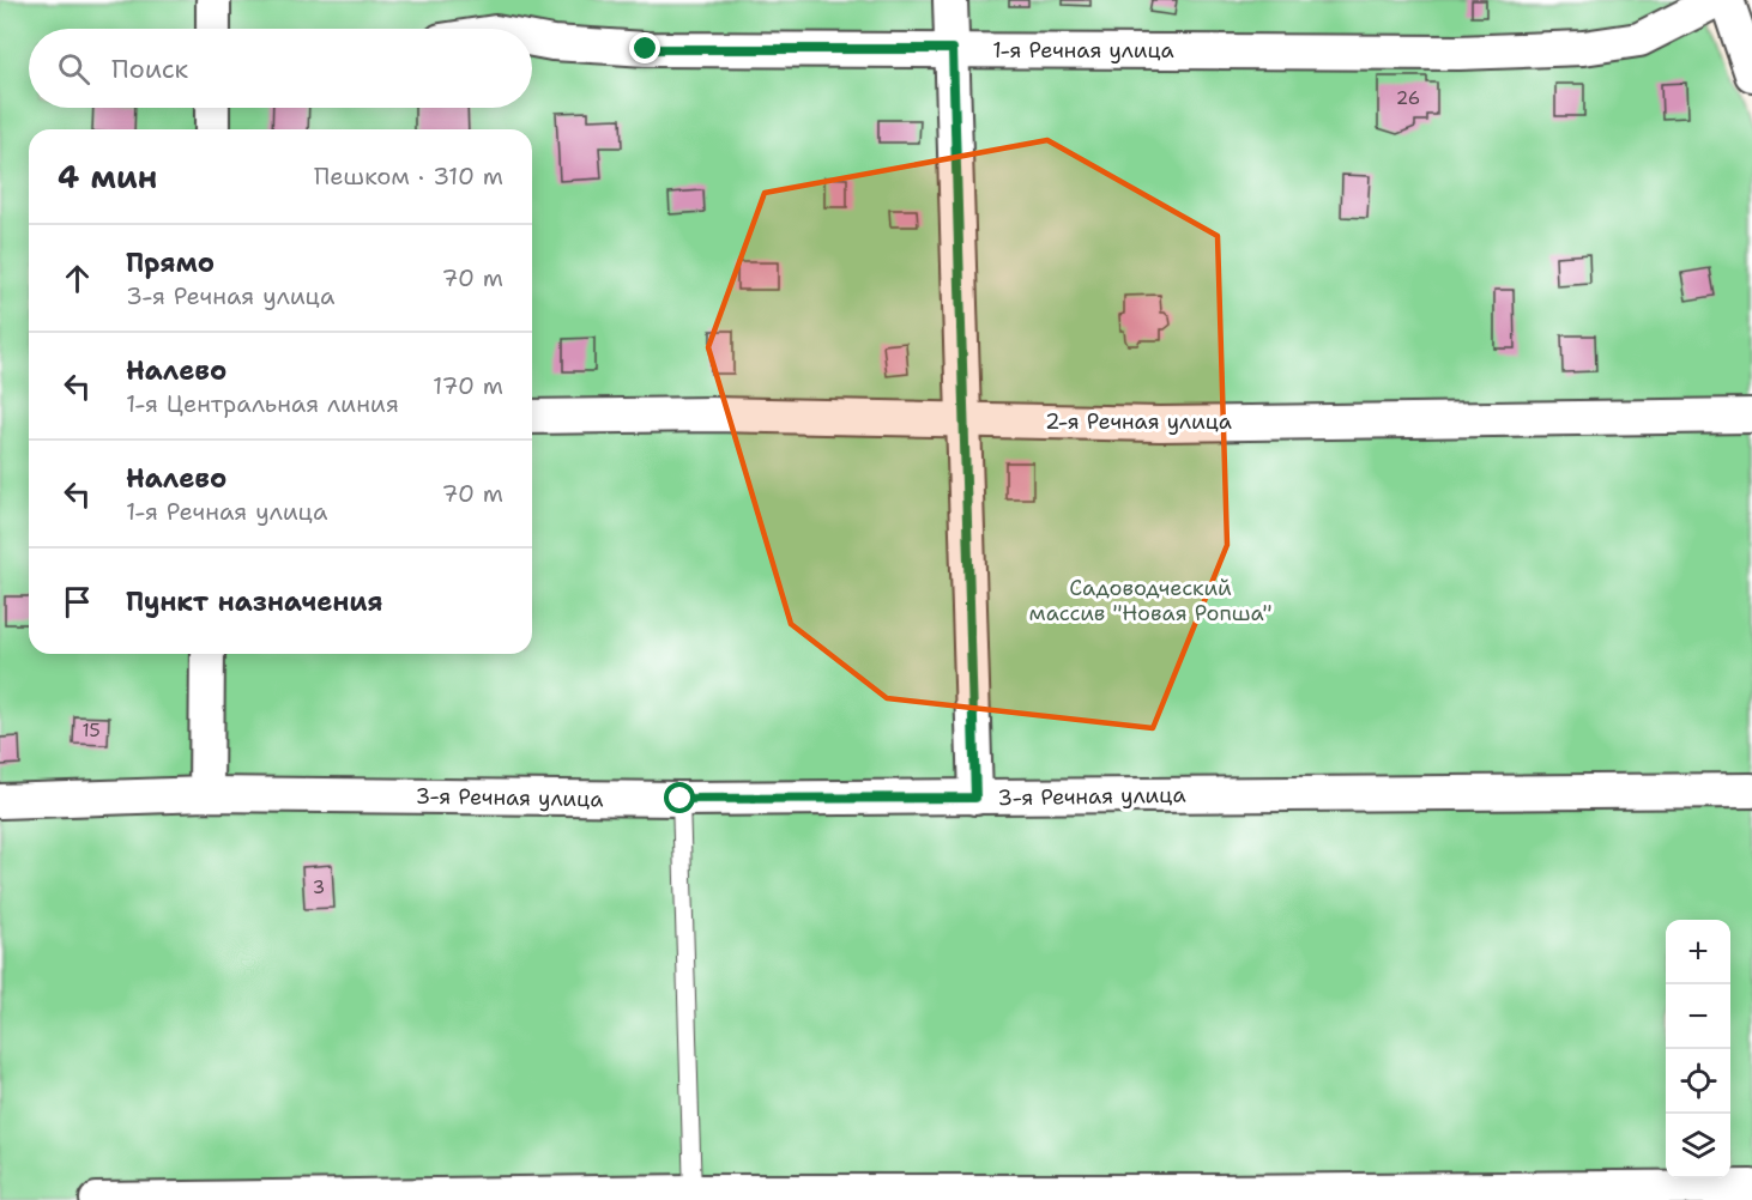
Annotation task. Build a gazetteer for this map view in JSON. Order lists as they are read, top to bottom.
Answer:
{
  "streets": {
    "street": ["1-я Речная улица", "2-я Речная улица", "3-я Речная улица"]
  },
  "parks": ["Садоводческий массив \"Новая Ропша\""],
  "house_numbers": ["26", "15", "3"],
  "page": {
    "search": "Поиск",
    "heading": ["4 мин", "Пешком · 310 m"],
    "list": [
      ["Прямо", "3-я Речная улица", "70 m"],
      ["Налево", "1-я Центральная линия", "170 m"],
      ["Налево", "1-я Речная улица", "70 m"],
      "Пункт назначения"
    ],
    "map_buttons": ["+", "−"]
  }
}
